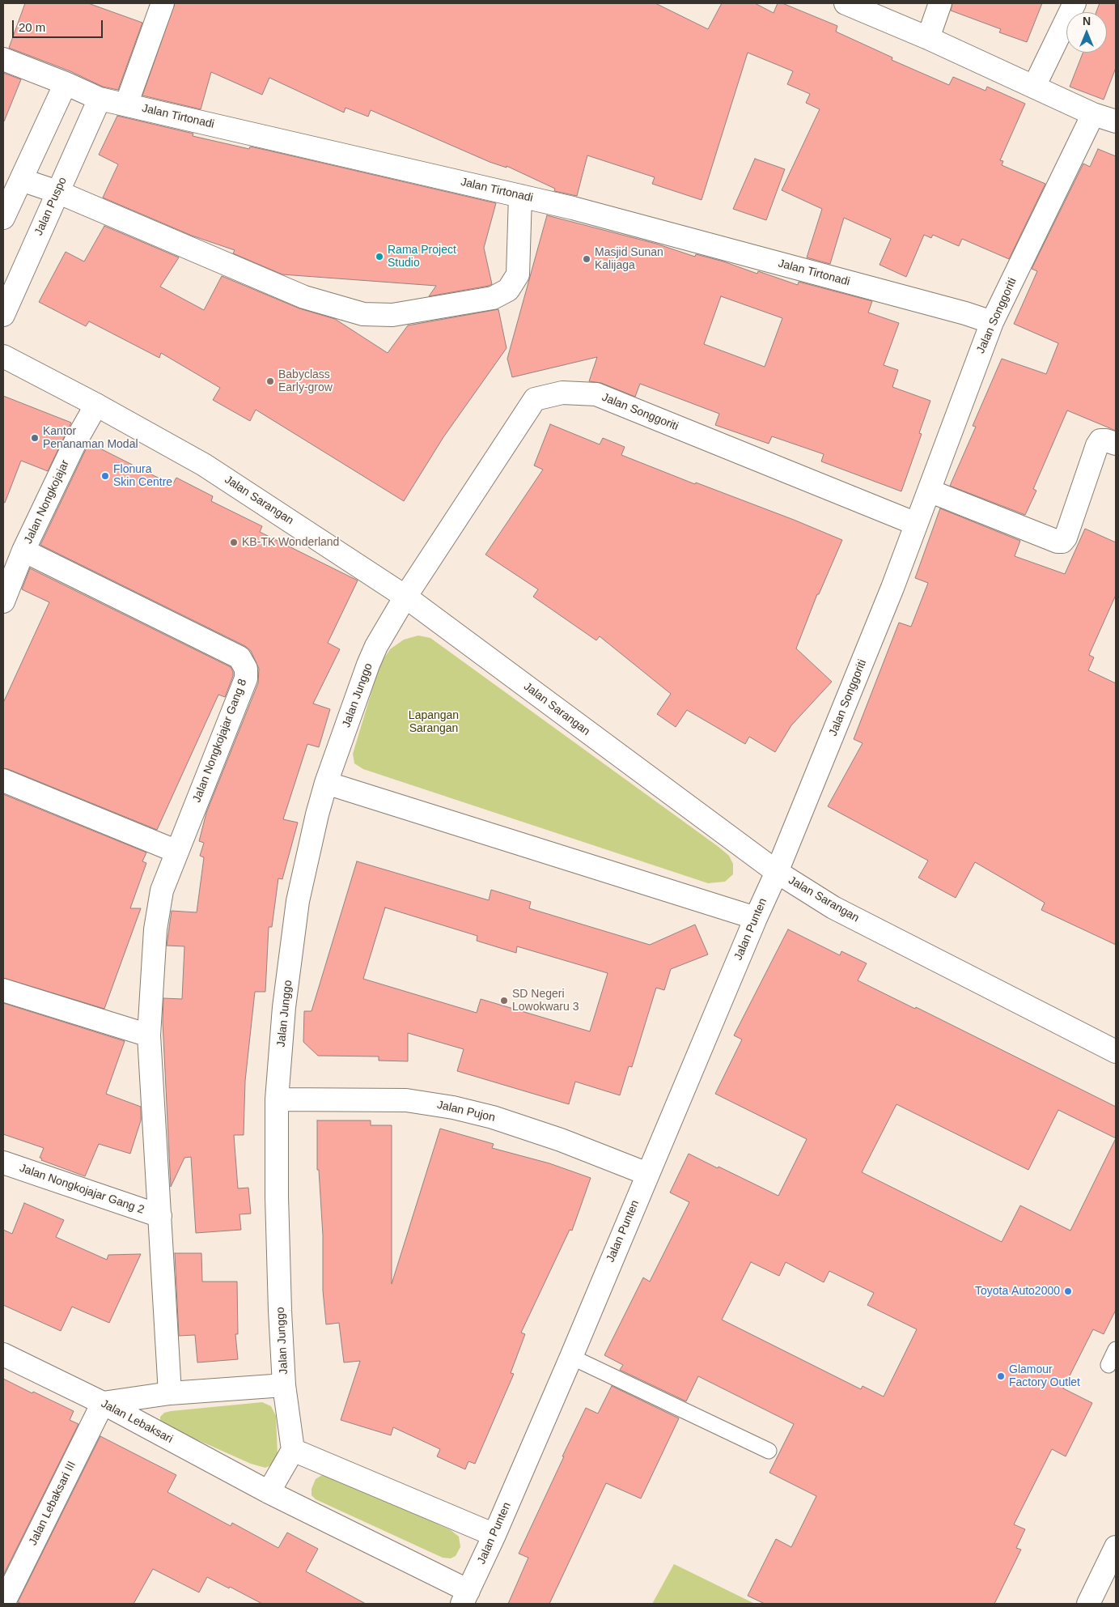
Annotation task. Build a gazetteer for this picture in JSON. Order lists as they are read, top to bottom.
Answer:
{
  "streets": {
    "street": [
      "Jalan Tirtonadi",
      "Jalan Puspo",
      "Jalan Songgoriti",
      "Jalan Sarangan",
      "Jalan Nongkojajar",
      "Jalan Junggo",
      "Jalan Nongkojajar Gang 8",
      "Jalan Punten",
      "Jalan Pujon",
      "Jalan Nongkojajar Gang 2",
      "Jalan Lebaksari",
      "Jalan Lebaksari III"
    ]
  },
  "crossings": [
    ["Jalan Tirtonadi", "Jalan Puspo"],
    ["Jalan Tirtonadi", "Jalan Songgoriti"],
    ["Jalan Songgoriti", "Jalan Sarangan"],
    ["Jalan Songgoriti", "Jalan Junggo"],
    ["Jalan Songgoriti", "Jalan Punten"],
    ["Jalan Sarangan", "Jalan Nongkojajar"],
    ["Jalan Sarangan", "Jalan Junggo"],
    ["Jalan Sarangan", "Jalan Punten"],
    ["Jalan Nongkojajar", "Jalan Nongkojajar Gang 8"],
    ["Jalan Junggo", "Jalan Pujon"],
    ["Jalan Nongkojajar Gang 8", "Jalan Nongkojajar Gang 2"],
    ["Jalan Punten", "Jalan Pujon"],
    ["Jalan Punten", "Jalan Lebaksari"],
    ["Jalan Lebaksari", "Jalan Lebaksari III"]
  ],
  "parks": ["Lapangan Sarangan"],
  "places": [
    "Rama Project Studio",
    "Masjid Sunan Kalijaga",
    "Babyclass Early-grow",
    "Kantor Penanaman Modal",
    "Flonura Skin Centre",
    "KB-TK Wonderland",
    "SD Negeri Lowokwaru 3",
    "Toyota Auto2000",
    "Glamour Factory Outlet"
  ],
  "scale_bar": "20 m",
  "north": "top"
}
